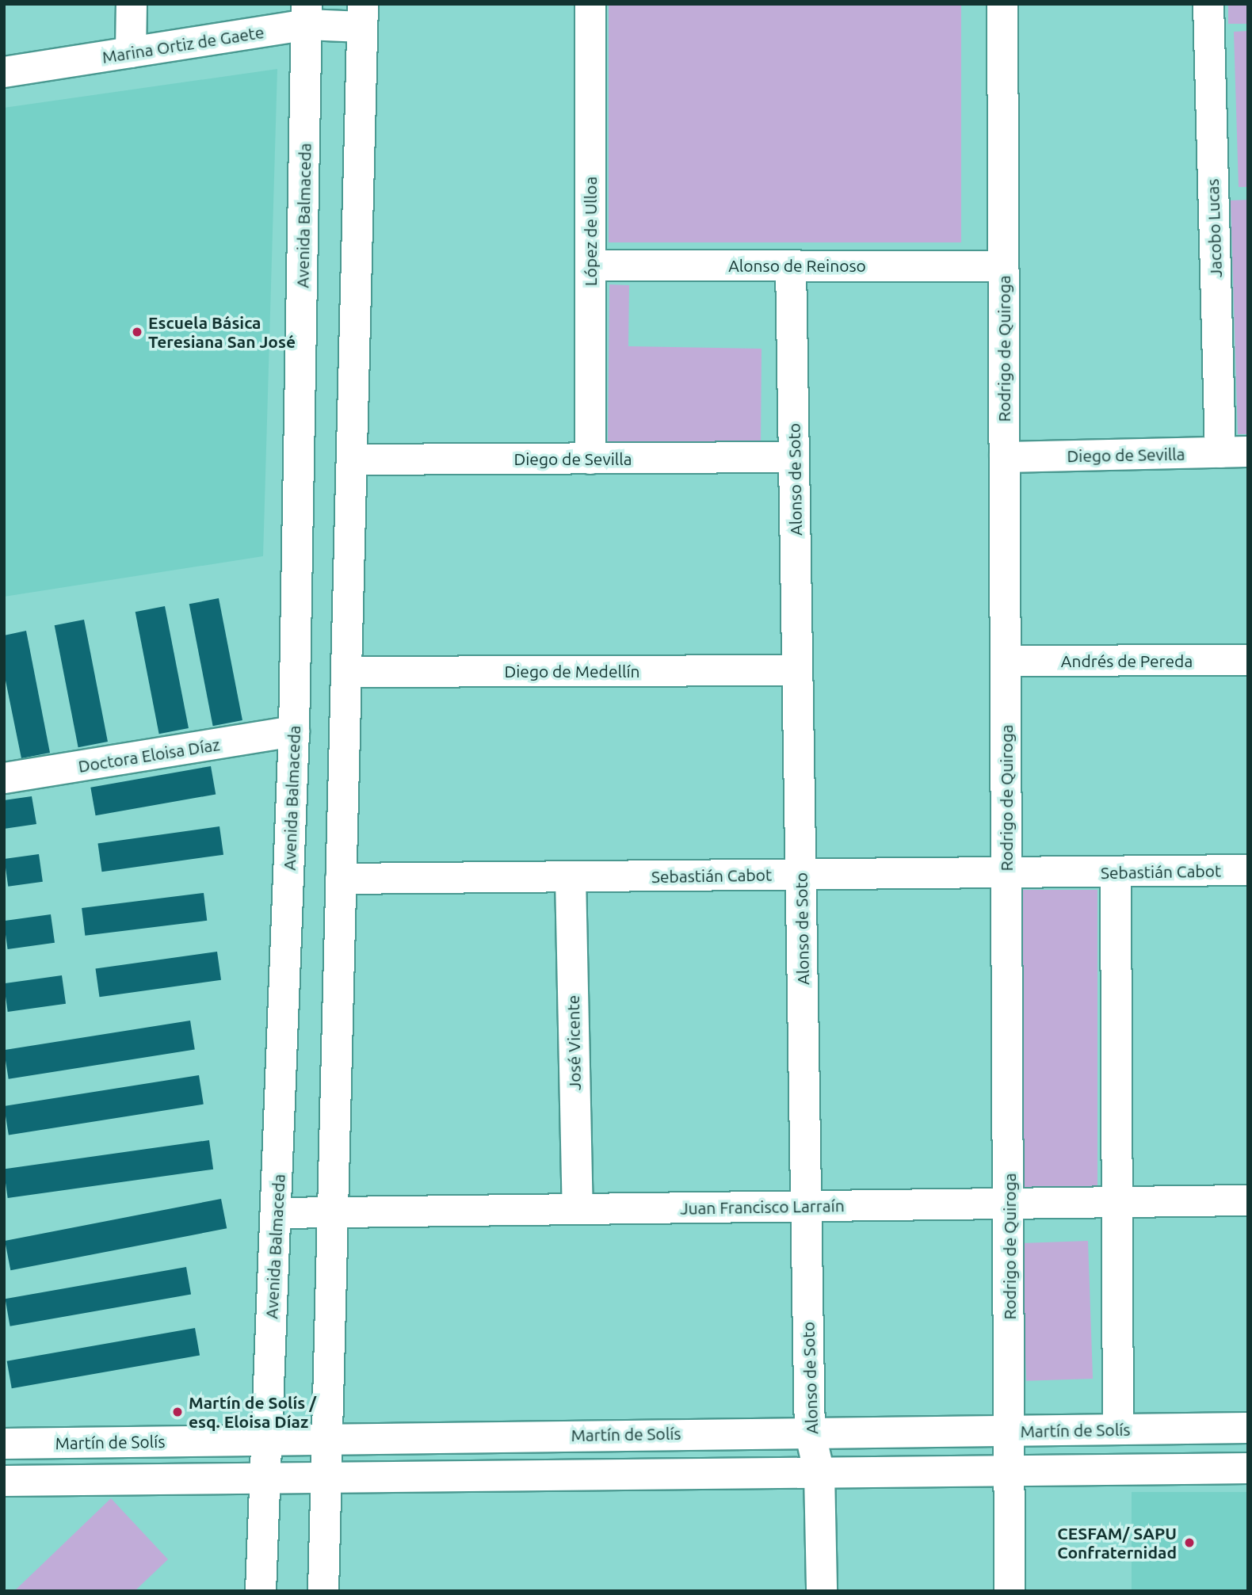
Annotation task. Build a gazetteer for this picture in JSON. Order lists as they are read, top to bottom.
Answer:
{
  "streets": {
    "street": [
      "Marina Ortiz de Gaete",
      "Avenida Balmaceda",
      "Jacobo Lucas",
      "López de Ulloa",
      "Alonso de Reinoso",
      "Rodrigo de Quiroga",
      "Diego de Sevilla",
      "Alonso de Soto",
      "Andrés de Pereda",
      "Diego de Medellín",
      "Doctora Eloisa Díaz",
      "Sebastián Cabot",
      "José Vicente",
      "Juan Francisco Larraín",
      "Martín de Solís"
    ]
  },
  "crossings": [
    ["Marina Ortiz de Gaete", "Avenida Balmaceda"],
    ["Avenida Balmaceda", "Doctora Eloisa Díaz"],
    ["Avenida Balmaceda", "Juan Francisco Larraín"],
    ["Avenida Balmaceda", "Martín de Solís"],
    ["Jacobo Lucas", "Diego de Sevilla"],
    ["López de Ulloa", "Alonso de Reinoso"],
    ["López de Ulloa", "Diego de Sevilla"],
    ["Alonso de Reinoso", "Rodrigo de Quiroga"],
    ["Alonso de Reinoso", "Alonso de Soto"],
    ["Rodrigo de Quiroga", "Diego de Sevilla"],
    ["Rodrigo de Quiroga", "Andrés de Pereda"],
    ["Rodrigo de Quiroga", "Sebastián Cabot"],
    ["Rodrigo de Quiroga", "Juan Francisco Larraín"],
    ["Rodrigo de Quiroga", "Martín de Solís"],
    ["Diego de Sevilla", "Alonso de Soto"],
    ["Alonso de Soto", "Diego de Medellín"],
    ["Alonso de Soto", "Sebastián Cabot"],
    ["Alonso de Soto", "Juan Francisco Larraín"],
    ["Alonso de Soto", "Martín de Solís"],
    ["Sebastián Cabot", "José Vicente"],
    ["José Vicente", "Juan Francisco Larraín"]
  ],
  "places": ["Escuela Básica Teresiana San José", "Martín de Solís / esq. Eloisa Díaz", "CESFAM/ SAPU Confraternidad"]
}
